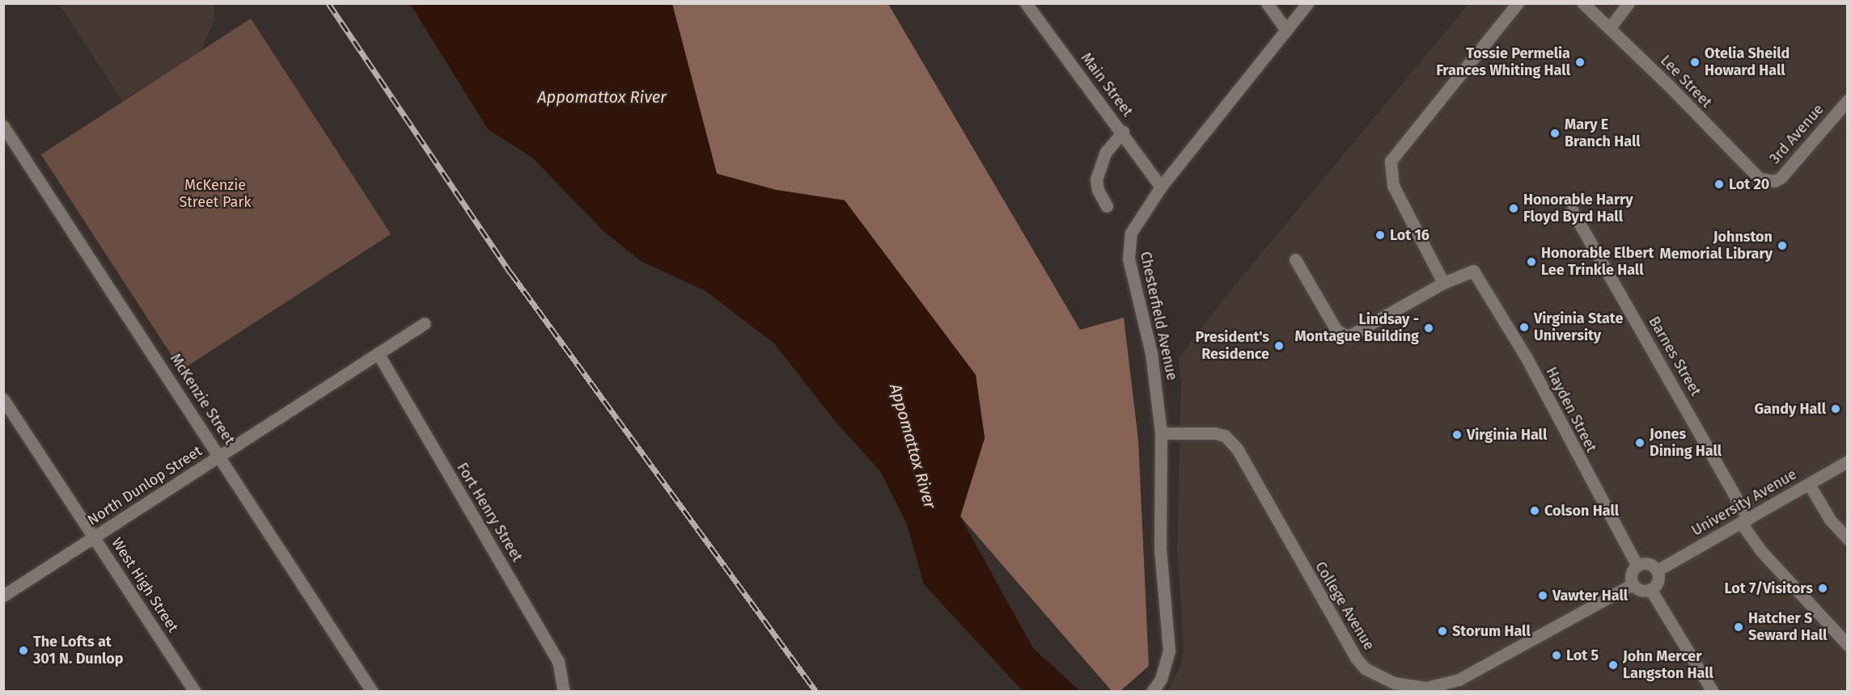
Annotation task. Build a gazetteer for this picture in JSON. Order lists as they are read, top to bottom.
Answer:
{
  "streets": {
    "street": [
      "Lee Street",
      "Main Street",
      "3rd Avenue",
      "Chesterfield Avenue",
      "Barnes Street",
      "McKenzie Street",
      "Hayden Street",
      "North Dunlop Street",
      "University Avenue",
      "Fort Henry Street",
      "West High Street",
      "College Avenue"
    ]
  },
  "crossings": [
    ["Lee Street", "3rd Avenue"],
    ["Main Street", "Chesterfield Avenue"],
    ["Chesterfield Avenue", "College Avenue"],
    ["Barnes Street", "University Avenue"],
    ["McKenzie Street", "North Dunlop Street"],
    ["Hayden Street", "University Avenue"],
    ["Hayden Street", "College Avenue"],
    ["North Dunlop Street", "Fort Henry Street"],
    ["North Dunlop Street", "West High Street"],
    ["University Avenue", "College Avenue"]
  ],
  "water": ["Appomattox River"],
  "parks": ["McKenzie Street Park"],
  "places": [
    "Tossie Permelia Frances Whiting Hall",
    "Otelia Sheild Howard Hall",
    "Mary E Branch Hall",
    "Lot 20",
    "Honorable Harry Floyd Byrd Hall",
    "Lot 16",
    "Johnston Memorial Library",
    "Honorable Elbert Lee Trinkle Hall",
    "Virginia State University",
    "Lindsay - Montague Building",
    "President's Residence",
    "Gandy Hall",
    "Virginia Hall",
    "Jones Dining Hall",
    "Colson Hall",
    "Lot 7/Visitors",
    "Vawter Hall",
    "Hatcher S Seward Hall",
    "Storum Hall",
    "The Lofts at 301 N. Dunlop",
    "Lot 5",
    "John Mercer Langston Hall"
  ]
}
